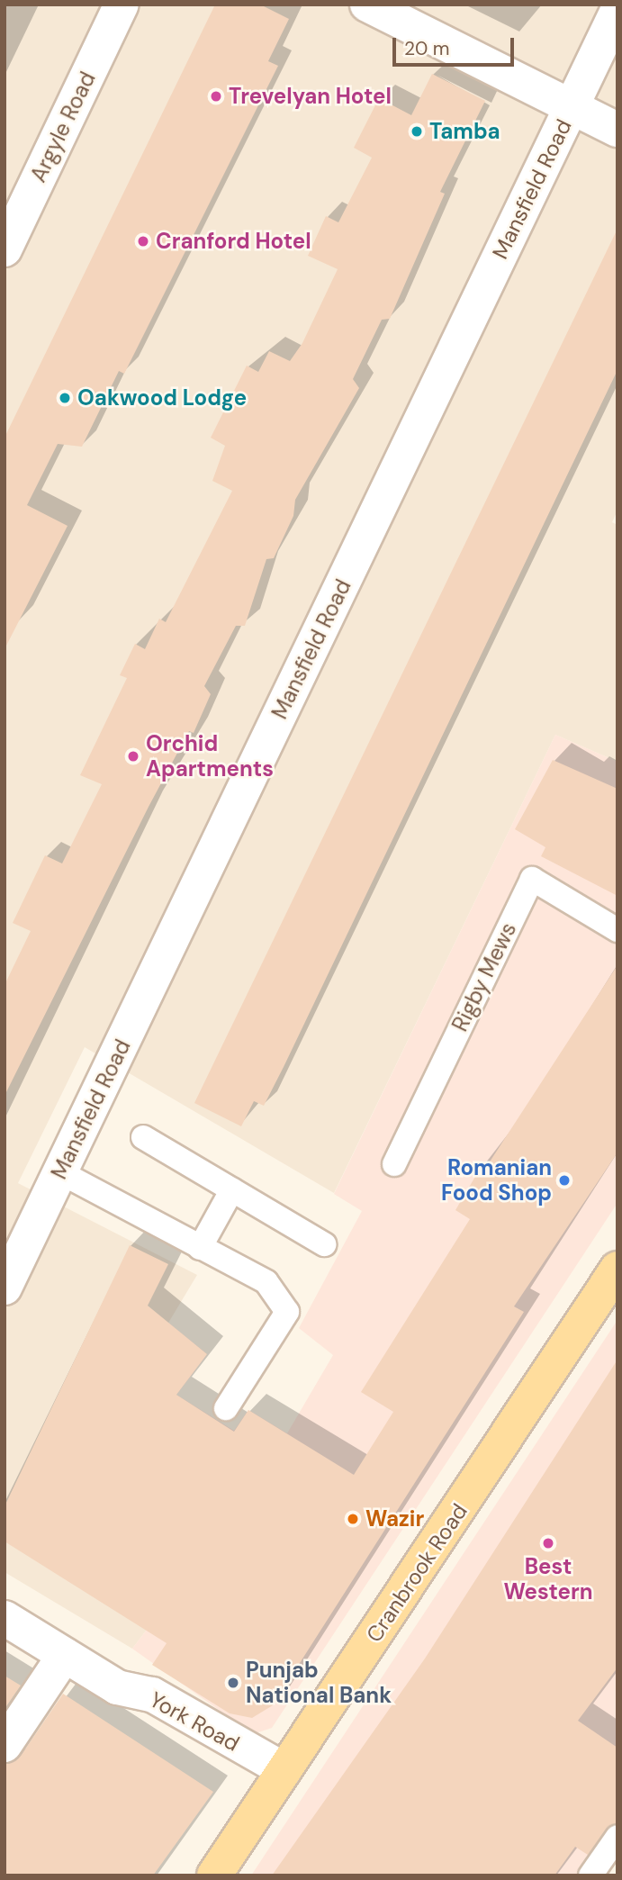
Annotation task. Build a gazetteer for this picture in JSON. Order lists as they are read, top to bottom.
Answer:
{
  "streets": {
    "main road": ["Cranbrook Road"],
    "street": ["Argyle Road", "Mansfield Road", "York Road"],
    "lane": ["Rigby Mews"]
  },
  "crossings": [
    ["Cranbrook Road", "York Road"]
  ],
  "places": [
    "Trevelyan Hotel",
    "Tamba",
    "Cranford Hotel",
    "Oakwood Lodge",
    "Orchid Apartments",
    "Romanian Food Shop",
    "Wazir",
    "Best Western",
    "Punjab National Bank"
  ],
  "scale_bar": "20 m"
}
